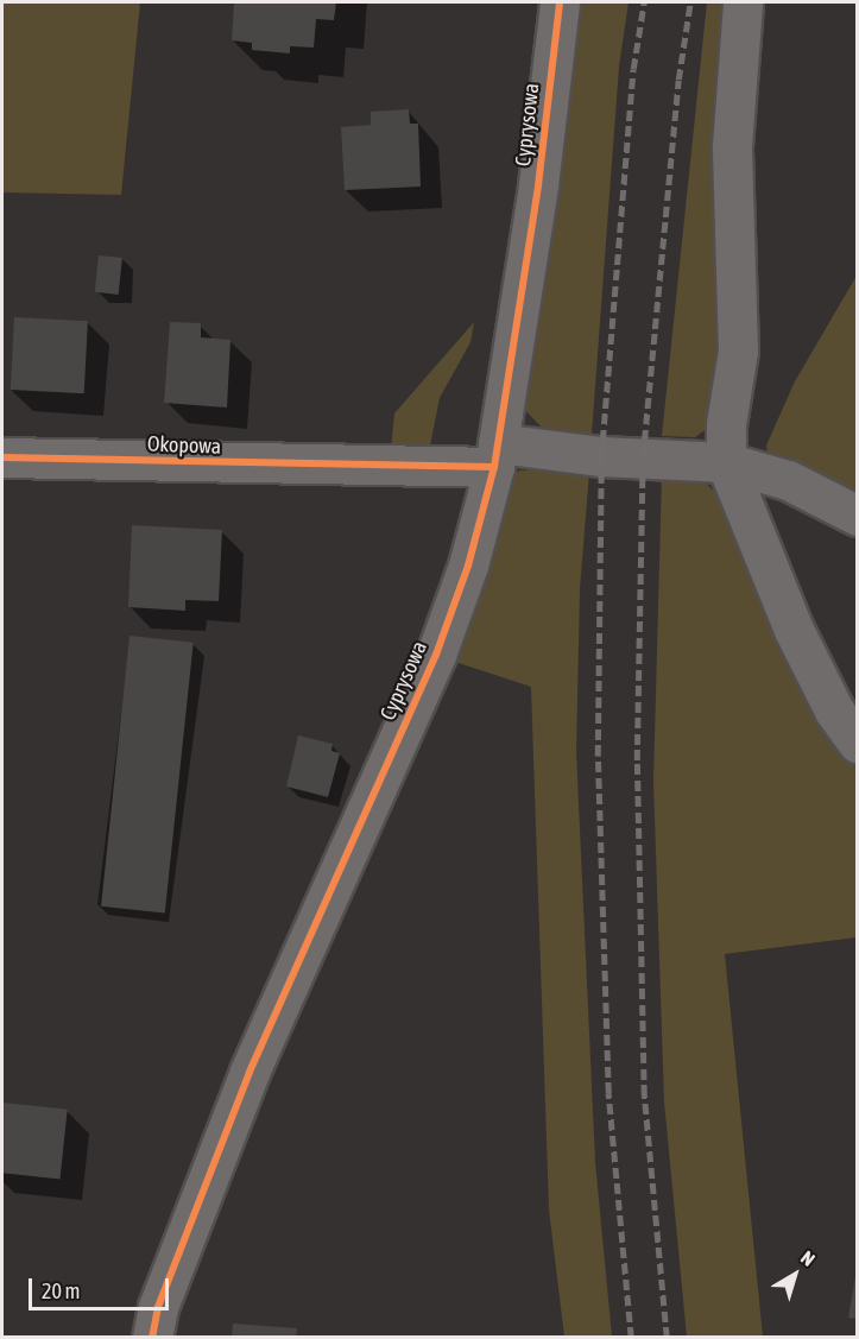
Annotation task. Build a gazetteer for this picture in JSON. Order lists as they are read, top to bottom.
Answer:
{
  "streets": {
    "street": ["Cyprysowa", "Okopowa"]
  },
  "crossings": [
    ["Cyprysowa", "Okopowa"]
  ],
  "scale_bar": "20 m",
  "north": "top right"
}
